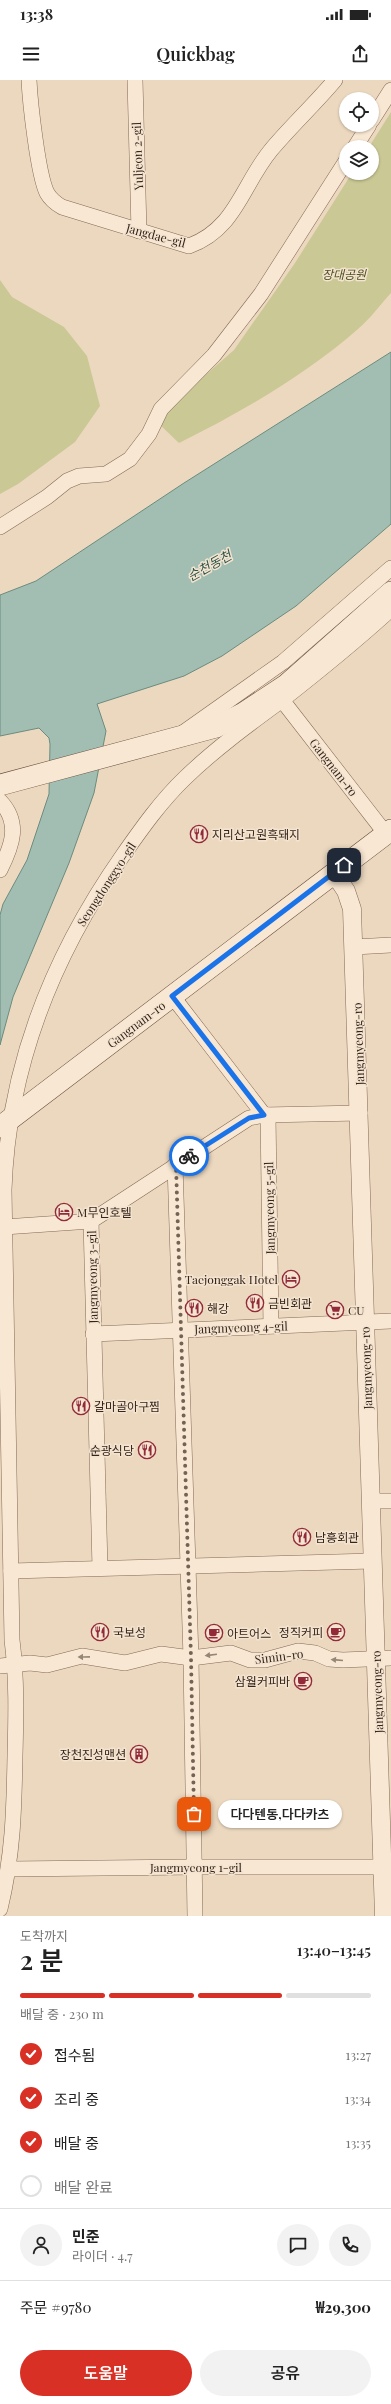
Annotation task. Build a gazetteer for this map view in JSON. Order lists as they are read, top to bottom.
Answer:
{
  "streets": {
    "main road": ["Gangnam-ro"],
    "street": [
      "Yuljeon 2-gil",
      "Jangdae-gil",
      "Seongdonggyo-gil",
      "Jangmyeong-ro",
      "Jangmyeong 5-gil",
      "Jangmyeong 3-gil",
      "Jangmyeong 4-gil",
      "Simin-ro",
      "Jangmyeong 1-gil"
    ]
  },
  "crossings": [
    ["Yuljeon 2-gil", "Jangdae-gil"],
    ["Gangnam-ro", "Seongdonggyo-gil"],
    ["Gangnam-ro", "Jangmyeong-ro"],
    ["Seongdonggyo-gil", "Simin-ro"],
    ["Seongdonggyo-gil", "Jangmyeong 1-gil"],
    ["Jangmyeong-ro", "Jangmyeong 4-gil"],
    ["Jangmyeong-ro", "Simin-ro"],
    ["Jangmyeong-ro", "Jangmyeong 1-gil"],
    ["Jangmyeong 5-gil", "Jangmyeong 4-gil"],
    ["Jangmyeong 3-gil", "Jangmyeong 4-gil"]
  ],
  "water": ["순천동천"],
  "parks": ["장대공원"],
  "places": {
    "restaurant": [
      "지리산고원흑돼지",
      "금빈회관",
      "해강",
      "갈마골아구찜",
      "순광식당",
      "남흥회관",
      "국보성"
    ],
    "hotel": ["M무인호텔", "Taejonggak Hotel"],
    "supermarket": ["CU"],
    "cafe": ["정직커피", "아트어스", "삼월커피바"],
    "building": ["장천진성맨션"],
    "other": ["다다텐동,다다카츠"]
  },
  "page": {
    "status": "13:38",
    "header": "Quickbag",
    "bubble": "다다텐동,다다카츠",
    "heading": ["2 분", "도착까지", "13:40–13:45"],
    "panel": [
      "민준",
      "라이더 · 4.7",
      "주문 #9780",
      "₩29,300"
    ],
    "bar": "배달 중 · 230 m",
    "list": [
      ["접수됨", "13:27"],
      ["조리 중", "13:34"],
      ["배달 중", "13:35"],
      "배달 완료"
    ],
    "buttons": ["도움말", "공유"]
  }
}
